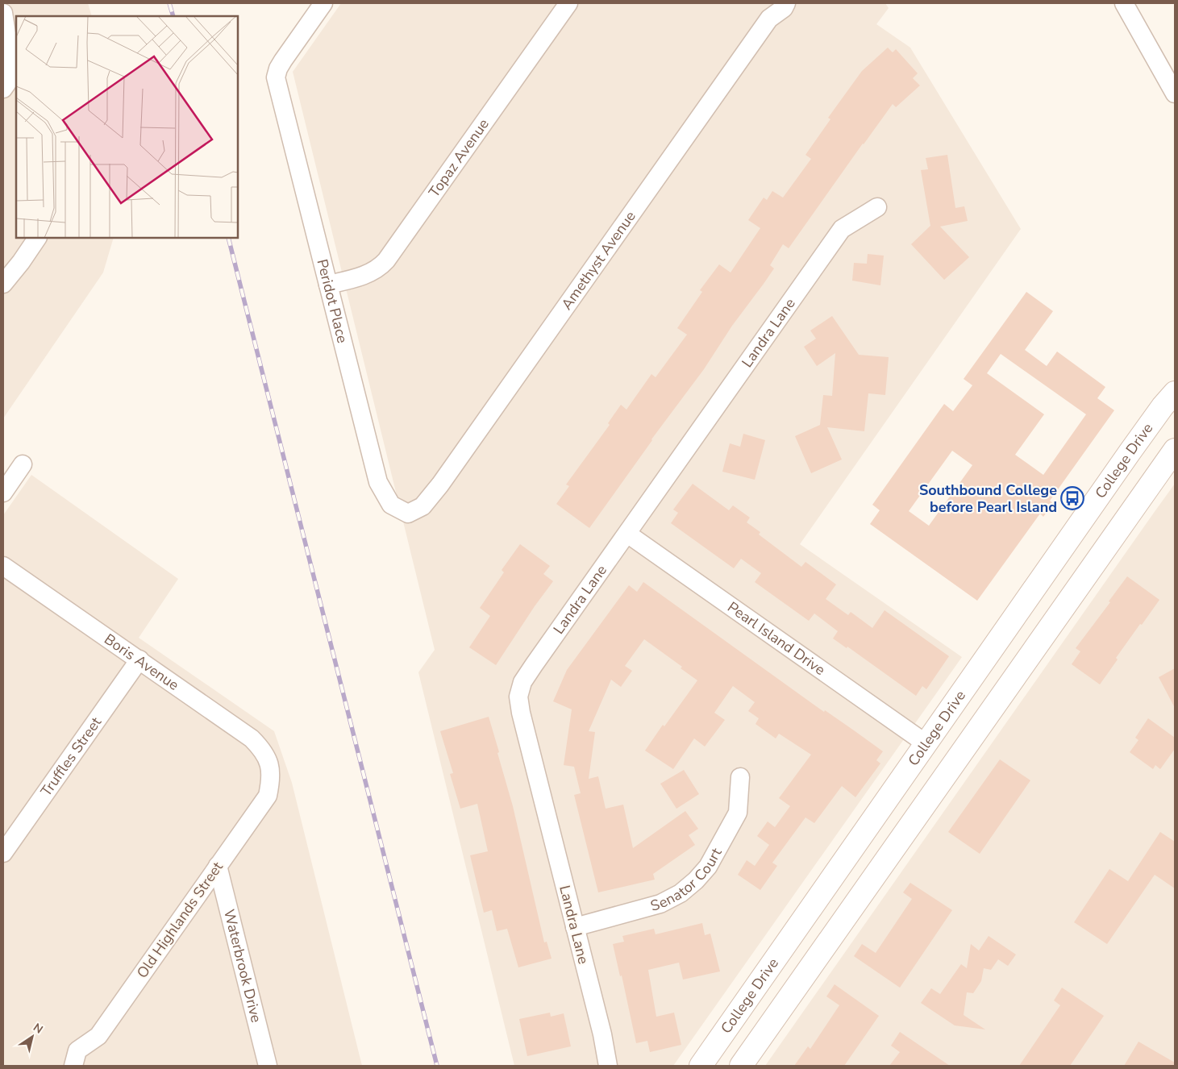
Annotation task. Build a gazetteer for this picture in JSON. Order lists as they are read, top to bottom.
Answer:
{
  "streets": {
    "main road": ["College Drive"],
    "street": [
      "Topaz Avenue",
      "Amethyst Avenue",
      "Peridot Place",
      "Landra Lane",
      "Pearl Island Drive",
      "Boris Avenue",
      "Truffles Street",
      "Senator Court",
      "Old Highlands Street",
      "Waterbrook Drive"
    ]
  },
  "crossings": [
    ["Topaz Avenue", "Peridot Place"],
    ["Amethyst Avenue", "Peridot Place"],
    ["Landra Lane", "Pearl Island Drive"],
    ["Landra Lane", "Senator Court"],
    ["College Drive", "Pearl Island Drive"],
    ["Boris Avenue", "Truffles Street"],
    ["Boris Avenue", "Old Highlands Street"],
    ["Old Highlands Street", "Waterbrook Drive"]
  ],
  "places": {
    "bus stop": ["Southbound College before Pearl Island"]
  },
  "north": "top right"
}
